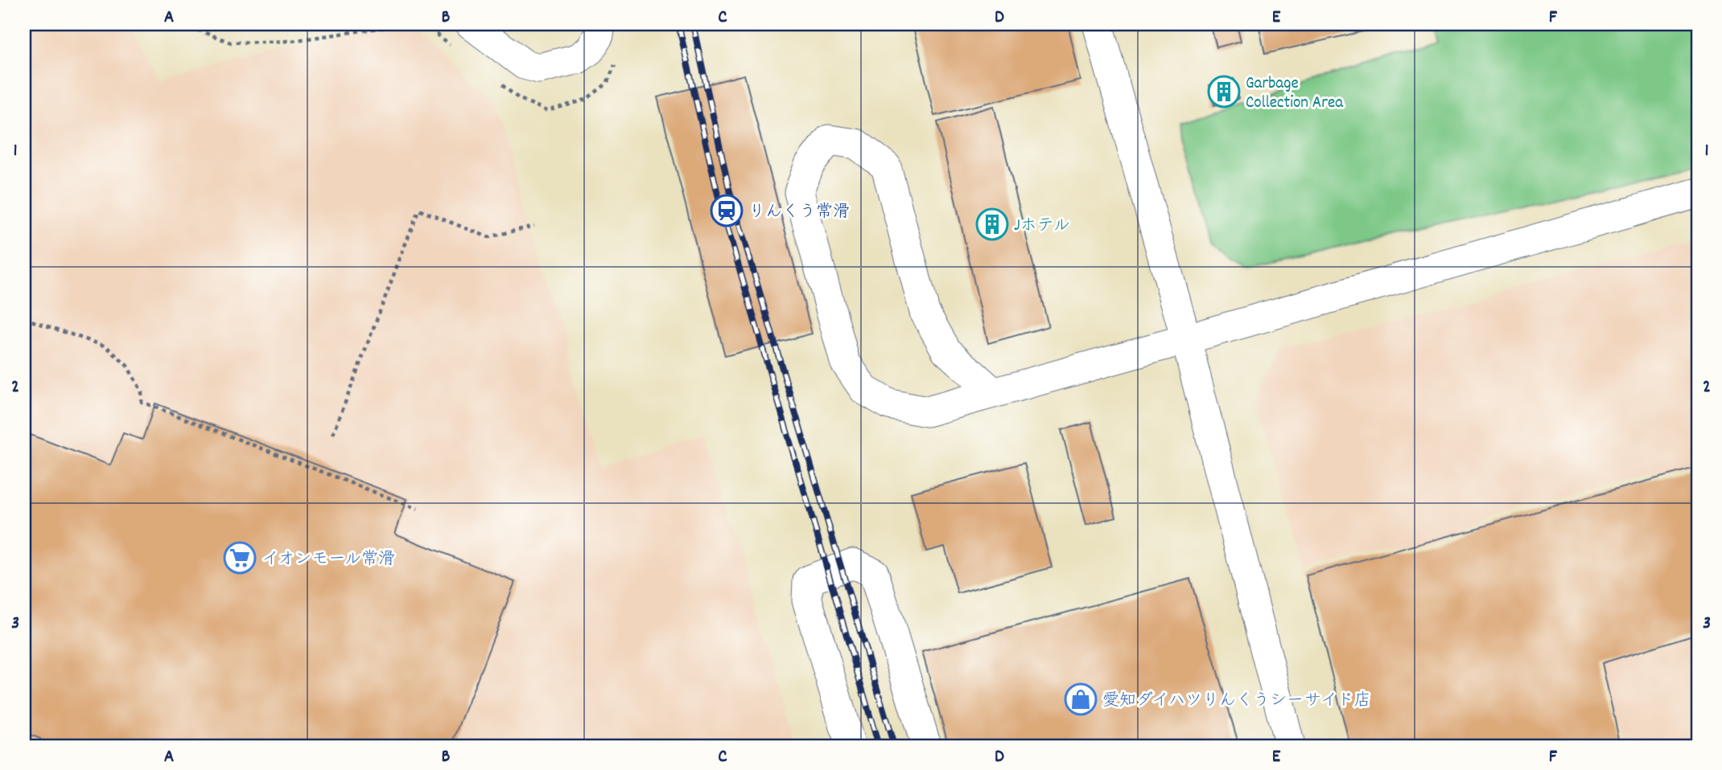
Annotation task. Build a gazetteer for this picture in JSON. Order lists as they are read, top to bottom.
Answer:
{
  "places": {
    "building": ["Garbage Collection Area", "Jホテル"],
    "station": ["りんくう常滑"],
    "supermarket": ["イオンモール常滑"],
    "shop": ["愛知ダイハツりんくうシーサイド店"]
  },
  "grid": {
    "columns": [
      "A",
      "B",
      "C",
      "D",
      "E",
      "F"
    ],
    "rows": ["1", "2", "3"]
  }
}
